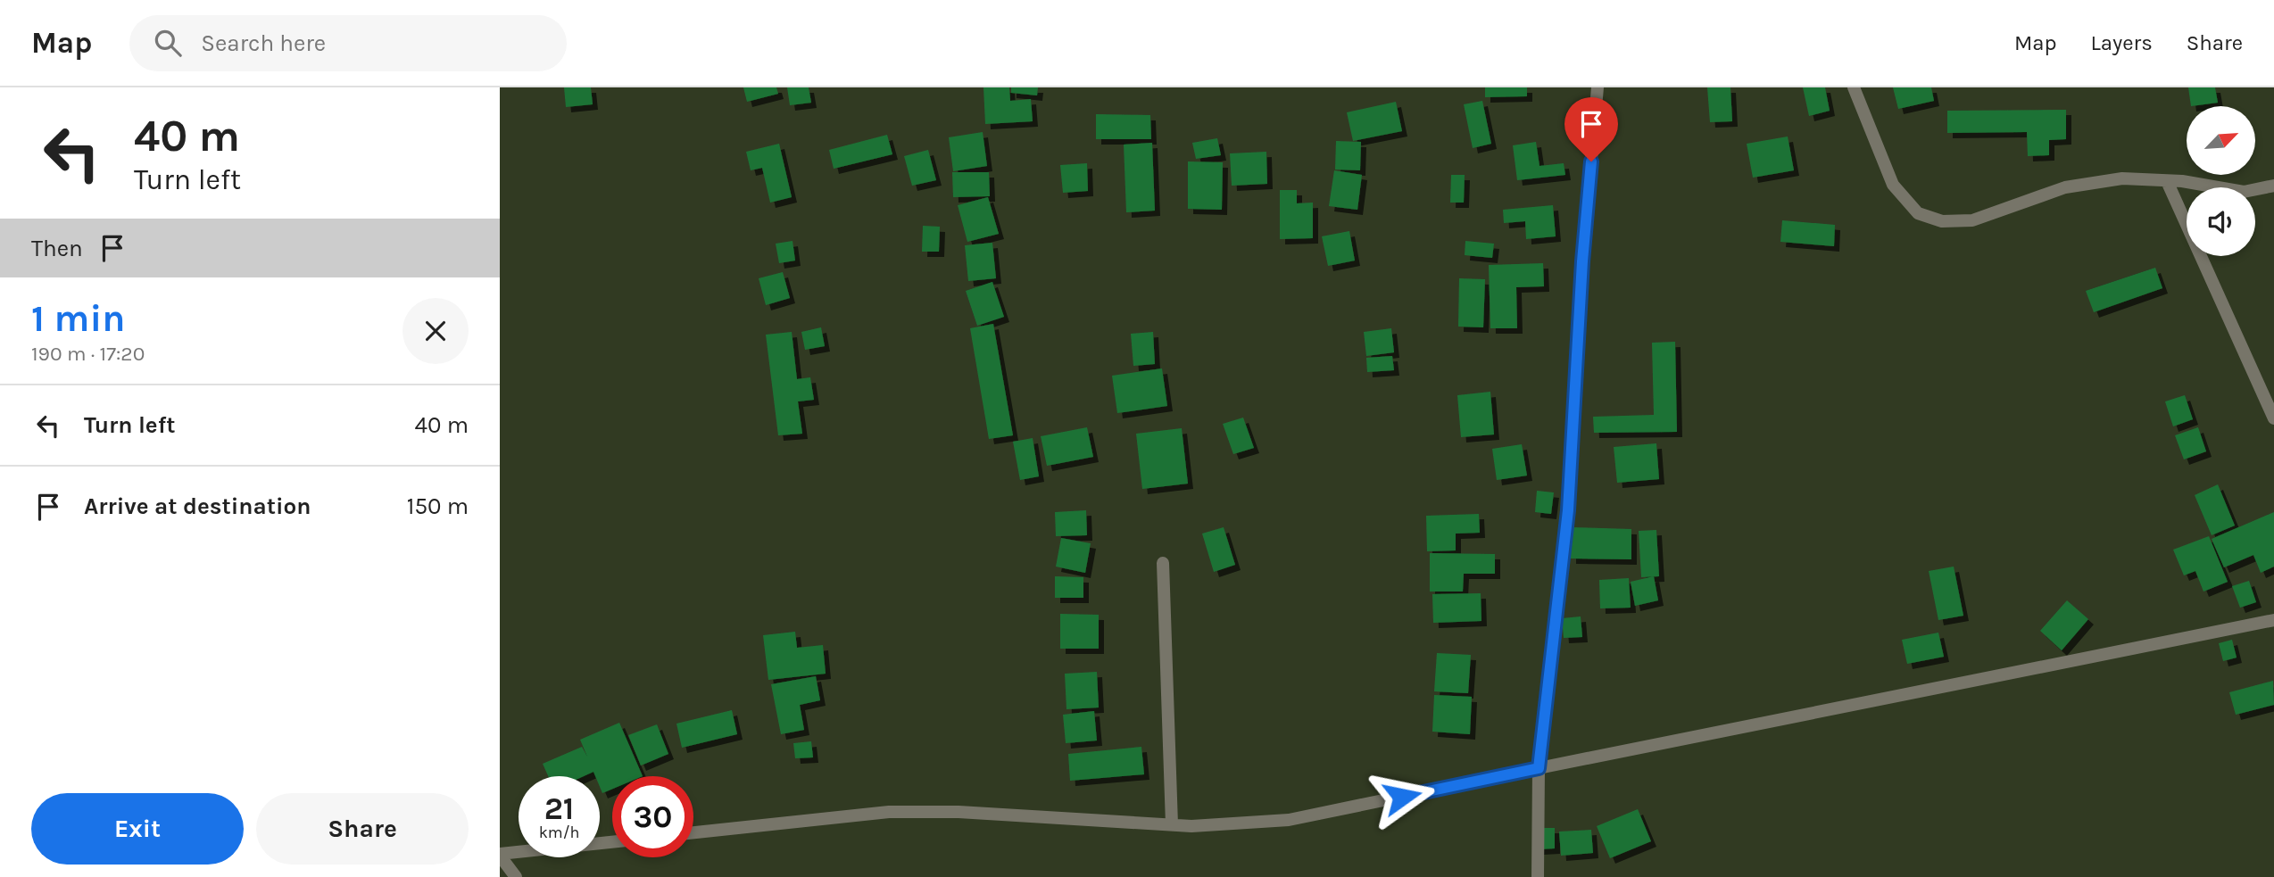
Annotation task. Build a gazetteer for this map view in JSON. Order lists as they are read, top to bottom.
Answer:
{
  "north": "top right",
  "page": {
    "header": "Map",
    "search": "Search here",
    "nav": ["Map", "Layers", "Share"],
    "turn": ["40 m", "Turn left"],
    "then": "Then",
    "heading": ["1 min", "190 m · 17:20"],
    "list": [
      {
        "name": "Turn left",
        "value": "40 m"
      },
      {
        "name": "Arrive at destination",
        "value": "150 m"
      }
    ],
    "speed": "21 km/h",
    "limit": "30",
    "buttons": ["Exit", "Share"]
  }
}
